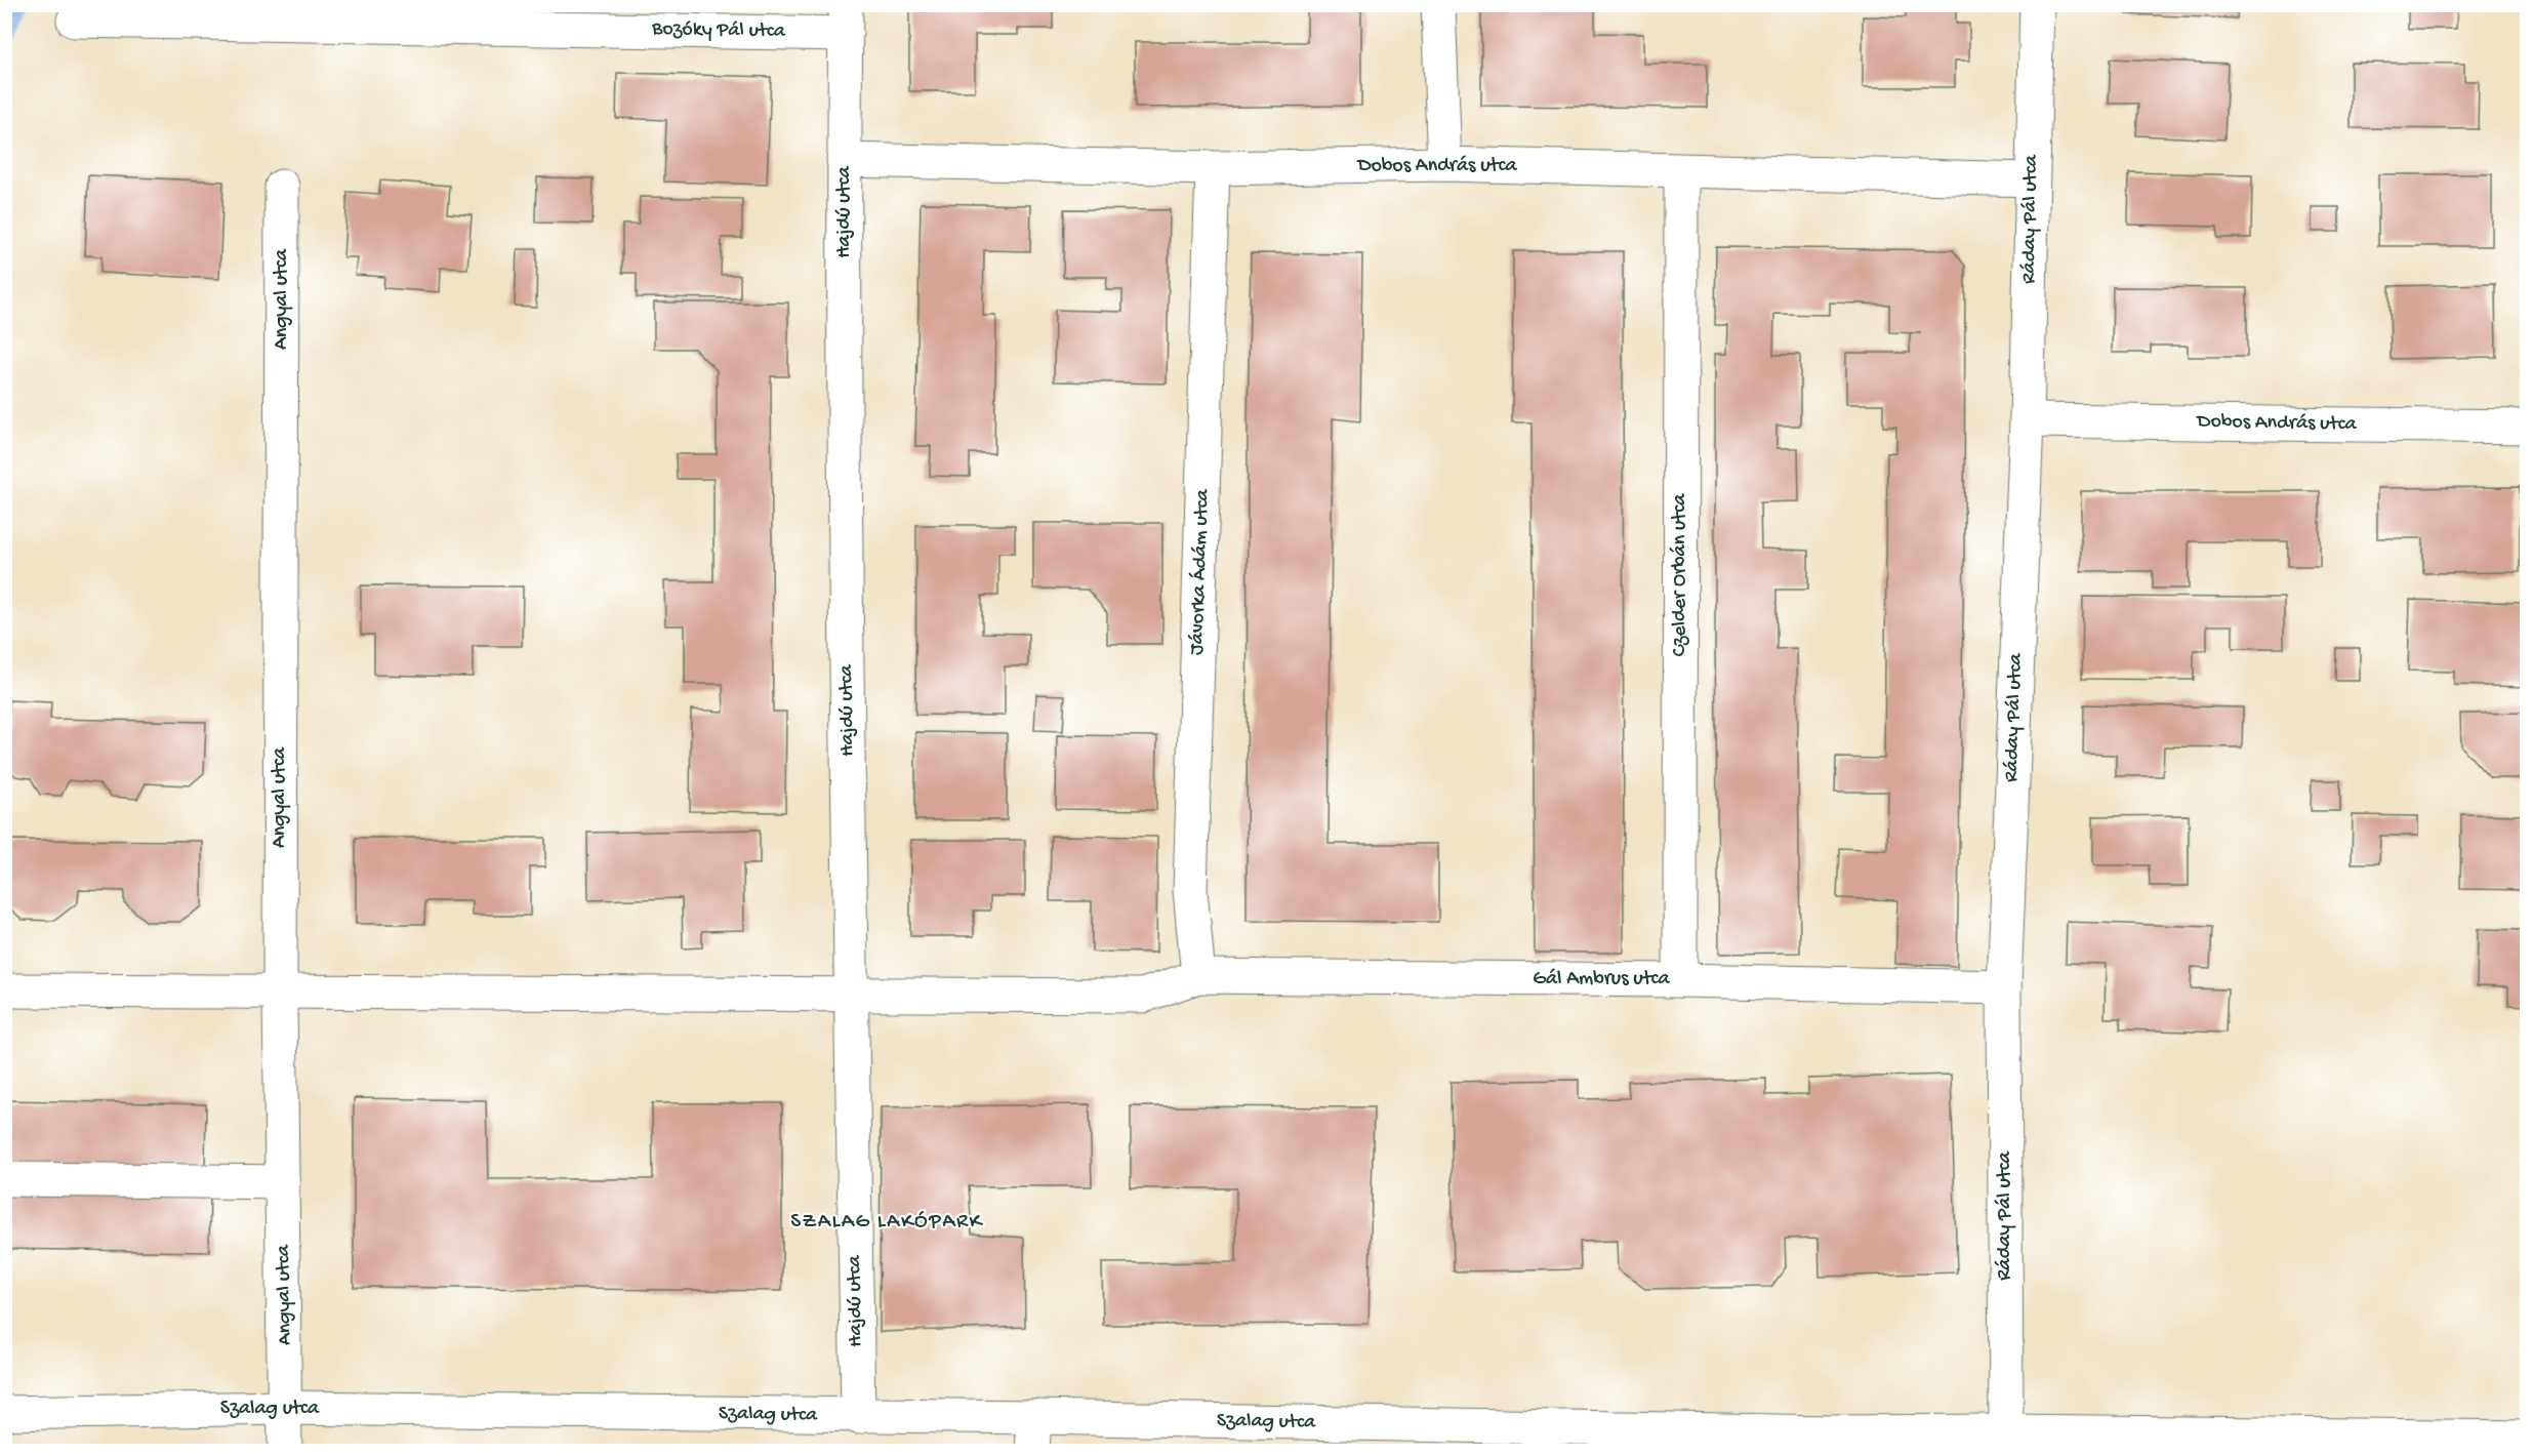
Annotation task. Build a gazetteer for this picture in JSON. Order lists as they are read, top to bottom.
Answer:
{
  "streets": {
    "street": [
      "Bozóky Pál utca",
      "Dobos András utca",
      "Hajdú utca",
      "Ráday Pál utca",
      "Angyal utca",
      "Jávorka Ádám utca",
      "Czelder Orbán utca",
      "Gál Ambrus utca",
      "Szalag utca"
    ]
  },
  "crossings": [
    ["Bozóky Pál utca", "Hajdú utca"],
    ["Dobos András utca", "Hajdú utca"],
    ["Dobos András utca", "Ráday Pál utca"],
    ["Dobos András utca", "Jávorka Ádám utca"],
    ["Dobos András utca", "Czelder Orbán utca"],
    ["Hajdú utca", "Gál Ambrus utca"],
    ["Hajdú utca", "Szalag utca"],
    ["Ráday Pál utca", "Gál Ambrus utca"],
    ["Ráday Pál utca", "Szalag utca"],
    ["Angyal utca", "Gál Ambrus utca"],
    ["Angyal utca", "Szalag utca"],
    ["Jávorka Ádám utca", "Gál Ambrus utca"],
    ["Czelder Orbán utca", "Gál Ambrus utca"]
  ],
  "districts": ["SZALAG LAKÓPARK"]
}
